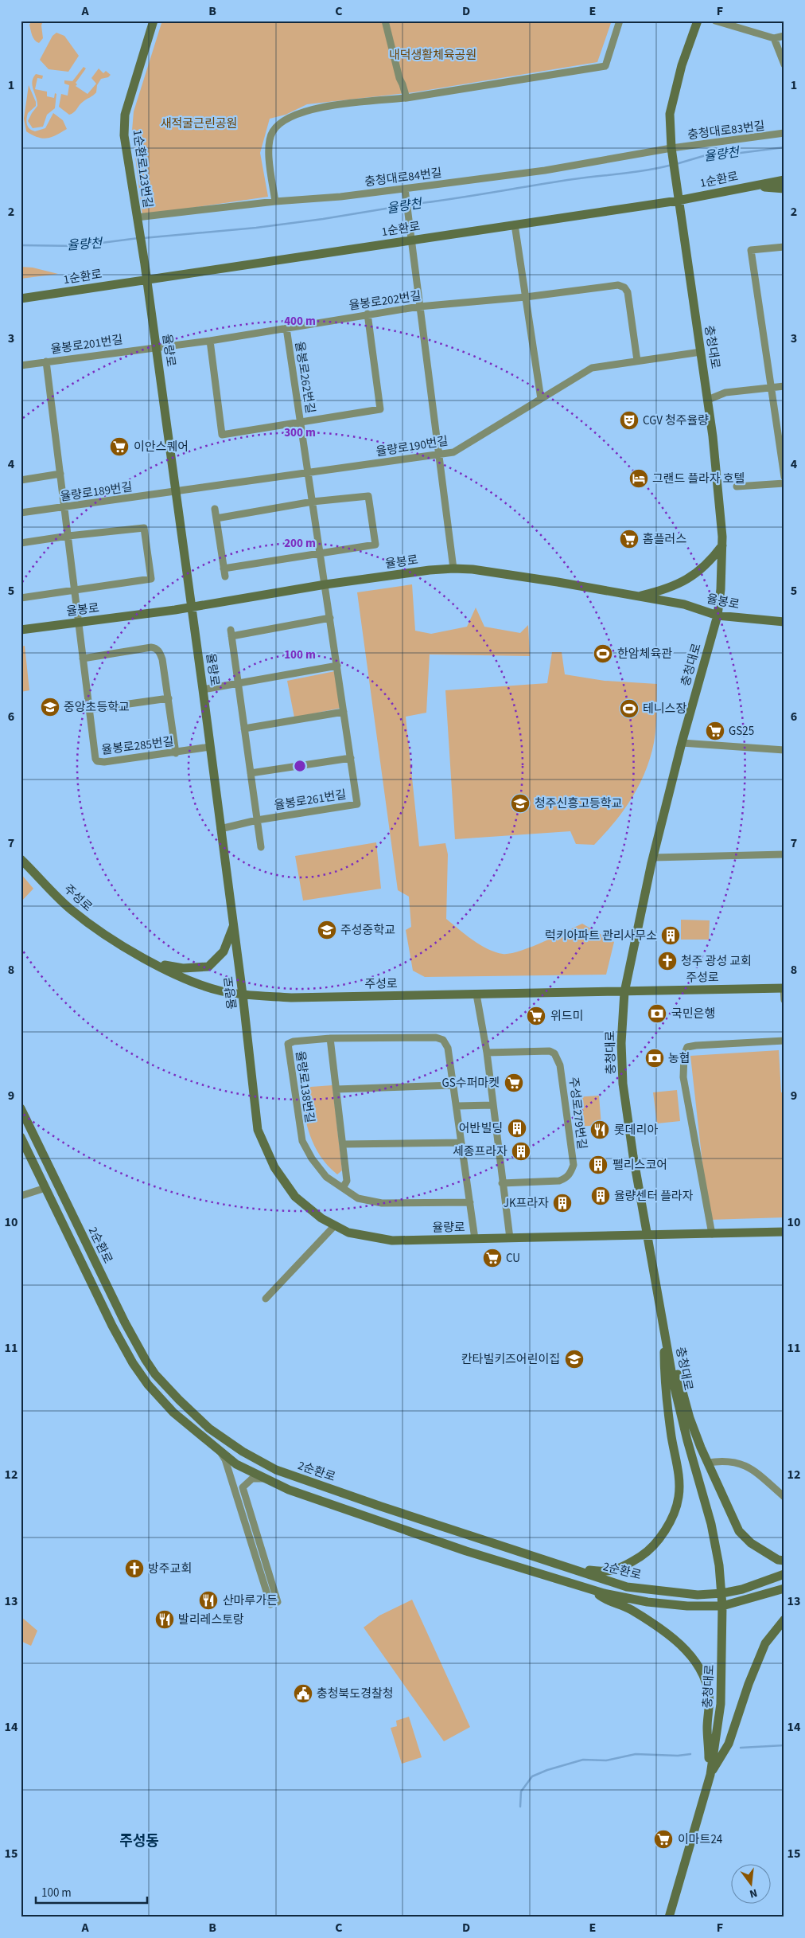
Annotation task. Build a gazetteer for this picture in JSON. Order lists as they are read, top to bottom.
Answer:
{
  "streets": {
    "street": [
      "충청대로83번길",
      "1순환로123번길",
      "충청대로84번길",
      "1순환로",
      "율봉로202번길",
      "율봉로201번길",
      "충청대로",
      "율량로",
      "율봉로262번길",
      "율량로190번길",
      "율량로189번길",
      "율봉로",
      "율봉로285번길",
      "율봉로261번길",
      "주성로",
      "율량로138번길",
      "주성로279번길",
      "2순환로"
    ]
  },
  "crossings": [
    ["충청대로83번길", "충청대로84번길"],
    ["충청대로83번길", "충청대로"],
    ["1순환로123번길", "충청대로84번길"],
    ["1순환로123번길", "율량로"],
    ["충청대로84번길", "충청대로"],
    ["1순환로", "충청대로"],
    ["1순환로", "율량로"],
    ["율봉로202번길", "율봉로201번길"],
    ["율봉로202번길", "율량로"],
    ["율봉로202번길", "율봉로262번길"],
    ["율봉로202번길", "율량로190번길"],
    ["율봉로201번길", "율량로"],
    ["율봉로201번길", "율봉로285번길"],
    ["충청대로", "율량로"],
    ["충청대로", "율량로190번길"],
    ["충청대로", "율봉로"],
    ["충청대로", "주성로"],
    ["충청대로", "2순환로"],
    ["율량로", "율량로190번길"],
    ["율량로", "율량로189번길"],
    ["율량로", "율봉로"],
    ["율량로", "율봉로285번길"],
    ["율량로", "율봉로261번길"],
    ["율량로", "주성로"],
    ["율량로", "율량로138번길"],
    ["율봉로262번길", "율량로190번길"],
    ["율봉로262번길", "율봉로"],
    ["율봉로262번길", "율봉로261번길"],
    ["율량로190번길", "율량로189번길"],
    ["율량로189번길", "율봉로285번길"],
    ["율봉로", "율봉로285번길"],
    ["율봉로", "율봉로261번길"]
  ],
  "districts": ["주성동"],
  "water": ["율량천"],
  "parks": ["내덕생활체육공원", "새적굴근린공원"],
  "places": {
    "theatre": ["CGV 청주율량"],
    "supermarket": [
      "이안스퀘어",
      "홈플러스",
      "GS25",
      "위드미",
      "GS수퍼마켓",
      "CU",
      "이마트24"
    ],
    "hotel": ["그랜드 플라자 호텔"],
    "sports": ["한암체육관", "테니스장"],
    "school or university": [
      "중앙초등학교",
      "청주신흥고등학교",
      "주성중학교",
      "칸타빌키즈어린이집"
    ],
    "building": [
      "럭키아파트 관리사무소",
      "어반빌딩",
      "세종프라자",
      "펠리스코어",
      "율량센터 플라자",
      "JK프라자"
    ],
    "church": ["청주 광성 교회", "방주교회"],
    "bank": ["국민은행", "농협"],
    "restaurant": ["롯데리아", "산마루가든", "발리레스토랑"],
    "public building": ["충청북도경찰청"]
  },
  "scale_bar": "100 m",
  "north": "bottom",
  "grid": {
    "columns": [
      "A",
      "B",
      "C",
      "D",
      "E",
      "F"
    ],
    "rows": [
      "1",
      "2",
      "3",
      "4",
      "5",
      "6",
      "7",
      "8",
      "9",
      "10",
      "11",
      "12",
      "13",
      "14",
      "15"
    ]
  },
  "rings": [
    "400 m",
    "300 m",
    "200 m",
    "100 m"
  ]
}
